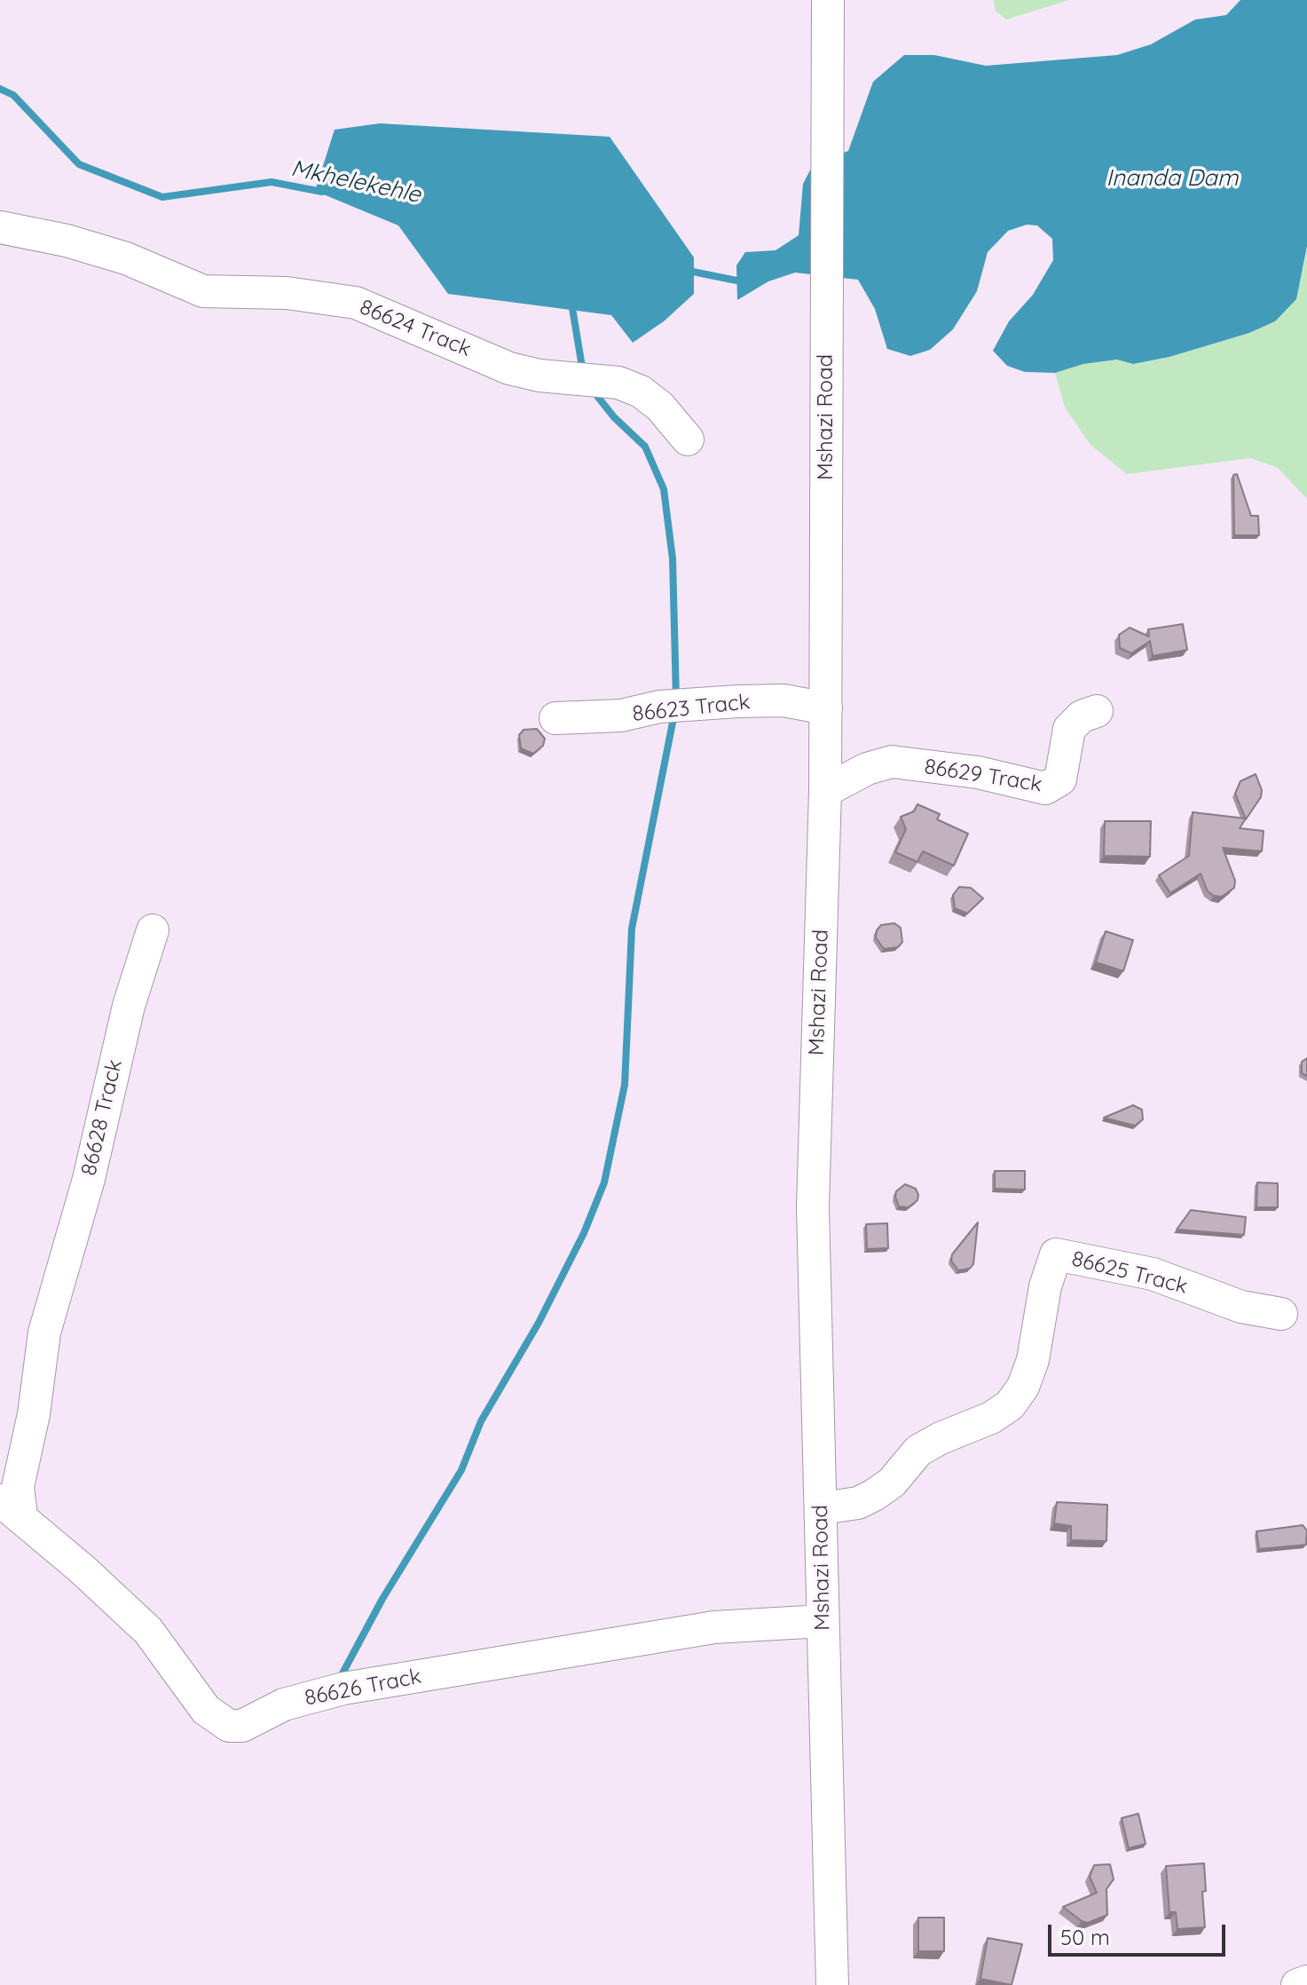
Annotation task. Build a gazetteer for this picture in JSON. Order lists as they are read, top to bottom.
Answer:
{
  "streets": {
    "street": [
      "86624 Track",
      "Mshazi Road",
      "86623 Track",
      "86629 Track",
      "86628 Track",
      "86625 Track",
      "86626 Track"
    ]
  },
  "crossings": [
    ["Mshazi Road", "86623 Track"],
    ["Mshazi Road", "86629 Track"],
    ["Mshazi Road", "86625 Track"],
    ["Mshazi Road", "86626 Track"],
    ["86628 Track", "86626 Track"]
  ],
  "water": ["Inanda Dam", "Mkhelekehle"],
  "scale_bar": "50 m"
}
